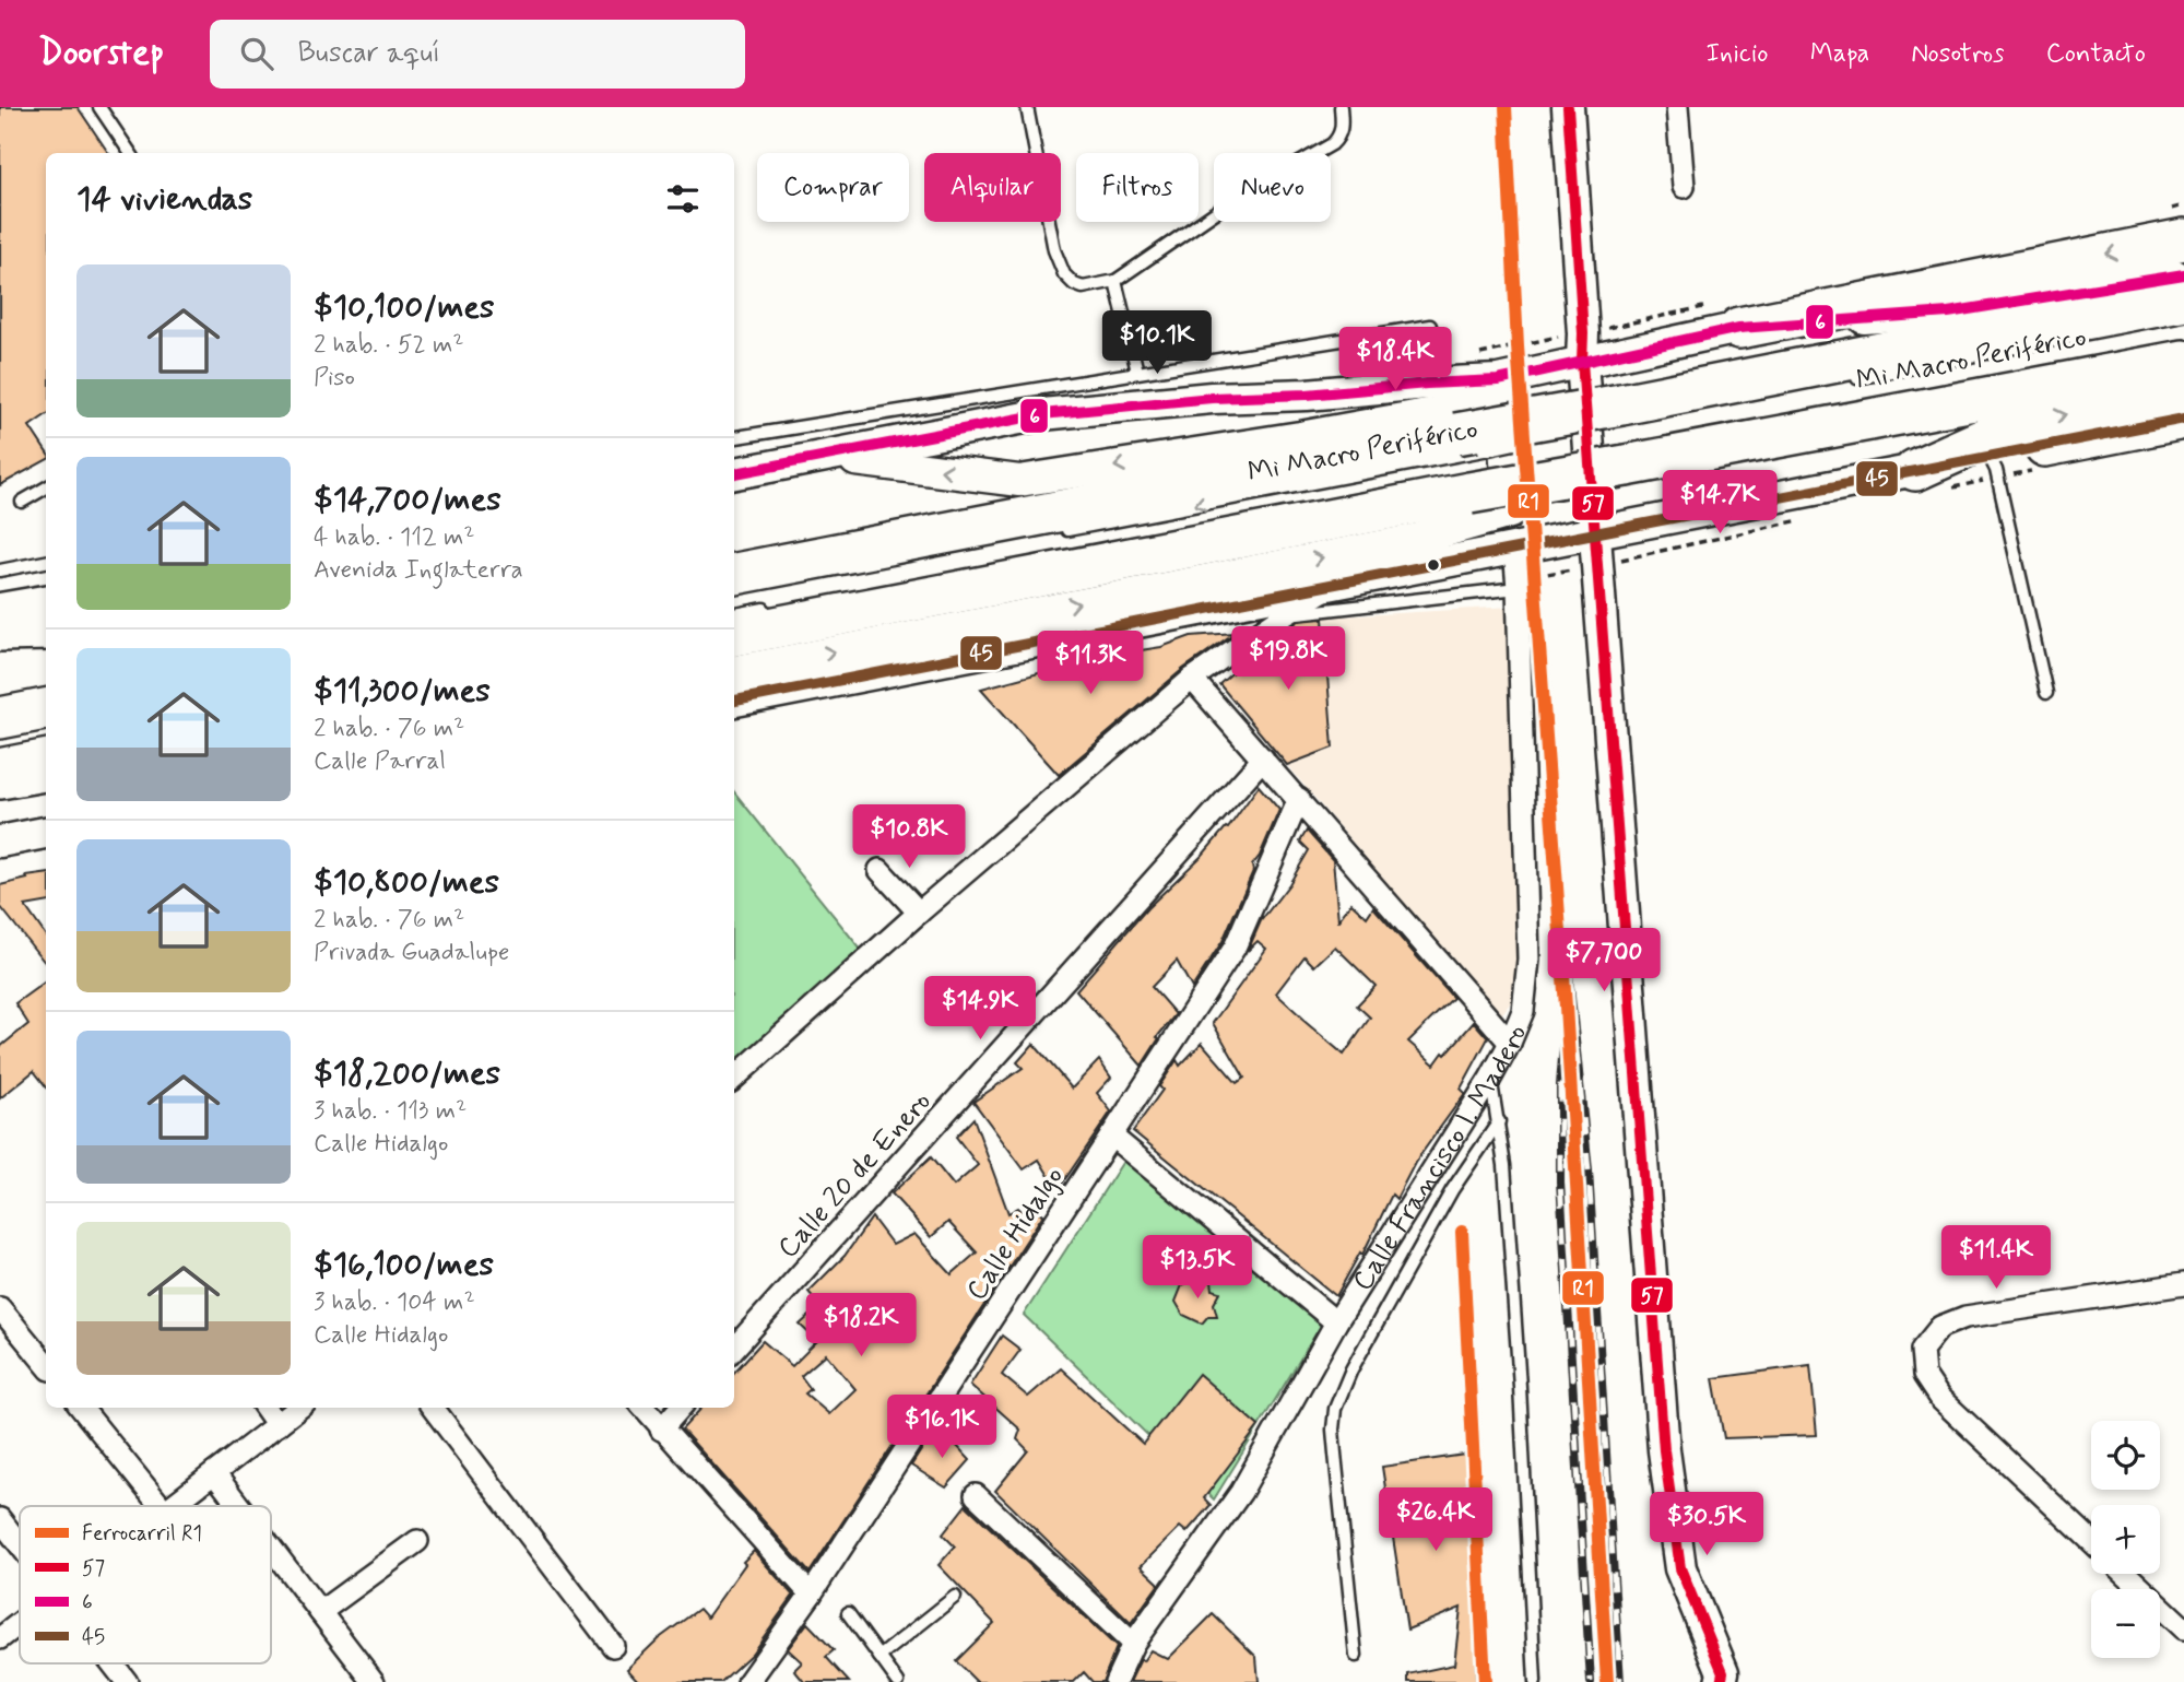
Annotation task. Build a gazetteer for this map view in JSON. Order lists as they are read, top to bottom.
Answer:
{
  "streets": {
    "main road": ["Calle Francisco I. Madero"],
    "street": ["Calle 20 de Enero", "Calle Hidalgo"],
    "lane": ["Mi Macro Periférico"]
  },
  "one_way": ["Mi Macro Periférico"],
  "lines": [
    "rail line R1",
    "transit line 57",
    "transit line 6",
    "transit line 45"
  ],
  "legend": [
    "Ferrocarril R1",
    "57",
    "6",
    "45"
  ],
  "page": {
    "header": "Doorstep",
    "search": "Buscar aquí",
    "nav": [
      "Inicio",
      "Mapa",
      "Nosotros",
      "Contacto"
    ],
    "chip": [
      "Comprar",
      "Alquilar",
      "Filtros",
      "Nuevo"
    ],
    "heading": "14 viviendas",
    "list": [
      {
        "name": "$10,100/mes",
        "note": "2 hab. · 52 m² · Piso"
      },
      {
        "name": "$14,700/mes",
        "note": "4 hab. · 112 m² · Avenida Inglaterra"
      },
      {
        "name": "$11,300/mes",
        "note": "2 hab. · 76 m² · Calle Parral"
      },
      {
        "name": "$10,800/mes",
        "note": "2 hab. · 76 m² · Privada Guadalupe"
      },
      {
        "name": "$18,200/mes",
        "note": "3 hab. · 113 m² · Calle Hidalgo"
      },
      {
        "name": "$16,100/mes",
        "note": "3 hab. · 104 m² · Calle Hidalgo"
      }
    ],
    "price": [
      "$10.1K",
      "$18.4K",
      "$14.7K",
      "$19.8K",
      "$11.3K",
      "$10.8K",
      "$7,700",
      "$14.9K",
      "$11.4K",
      "$13.5K",
      "$18.2K",
      "$16.1K",
      "$26.4K",
      "$30.5K"
    ],
    "map_buttons": ["+", "−"]
  }
}
